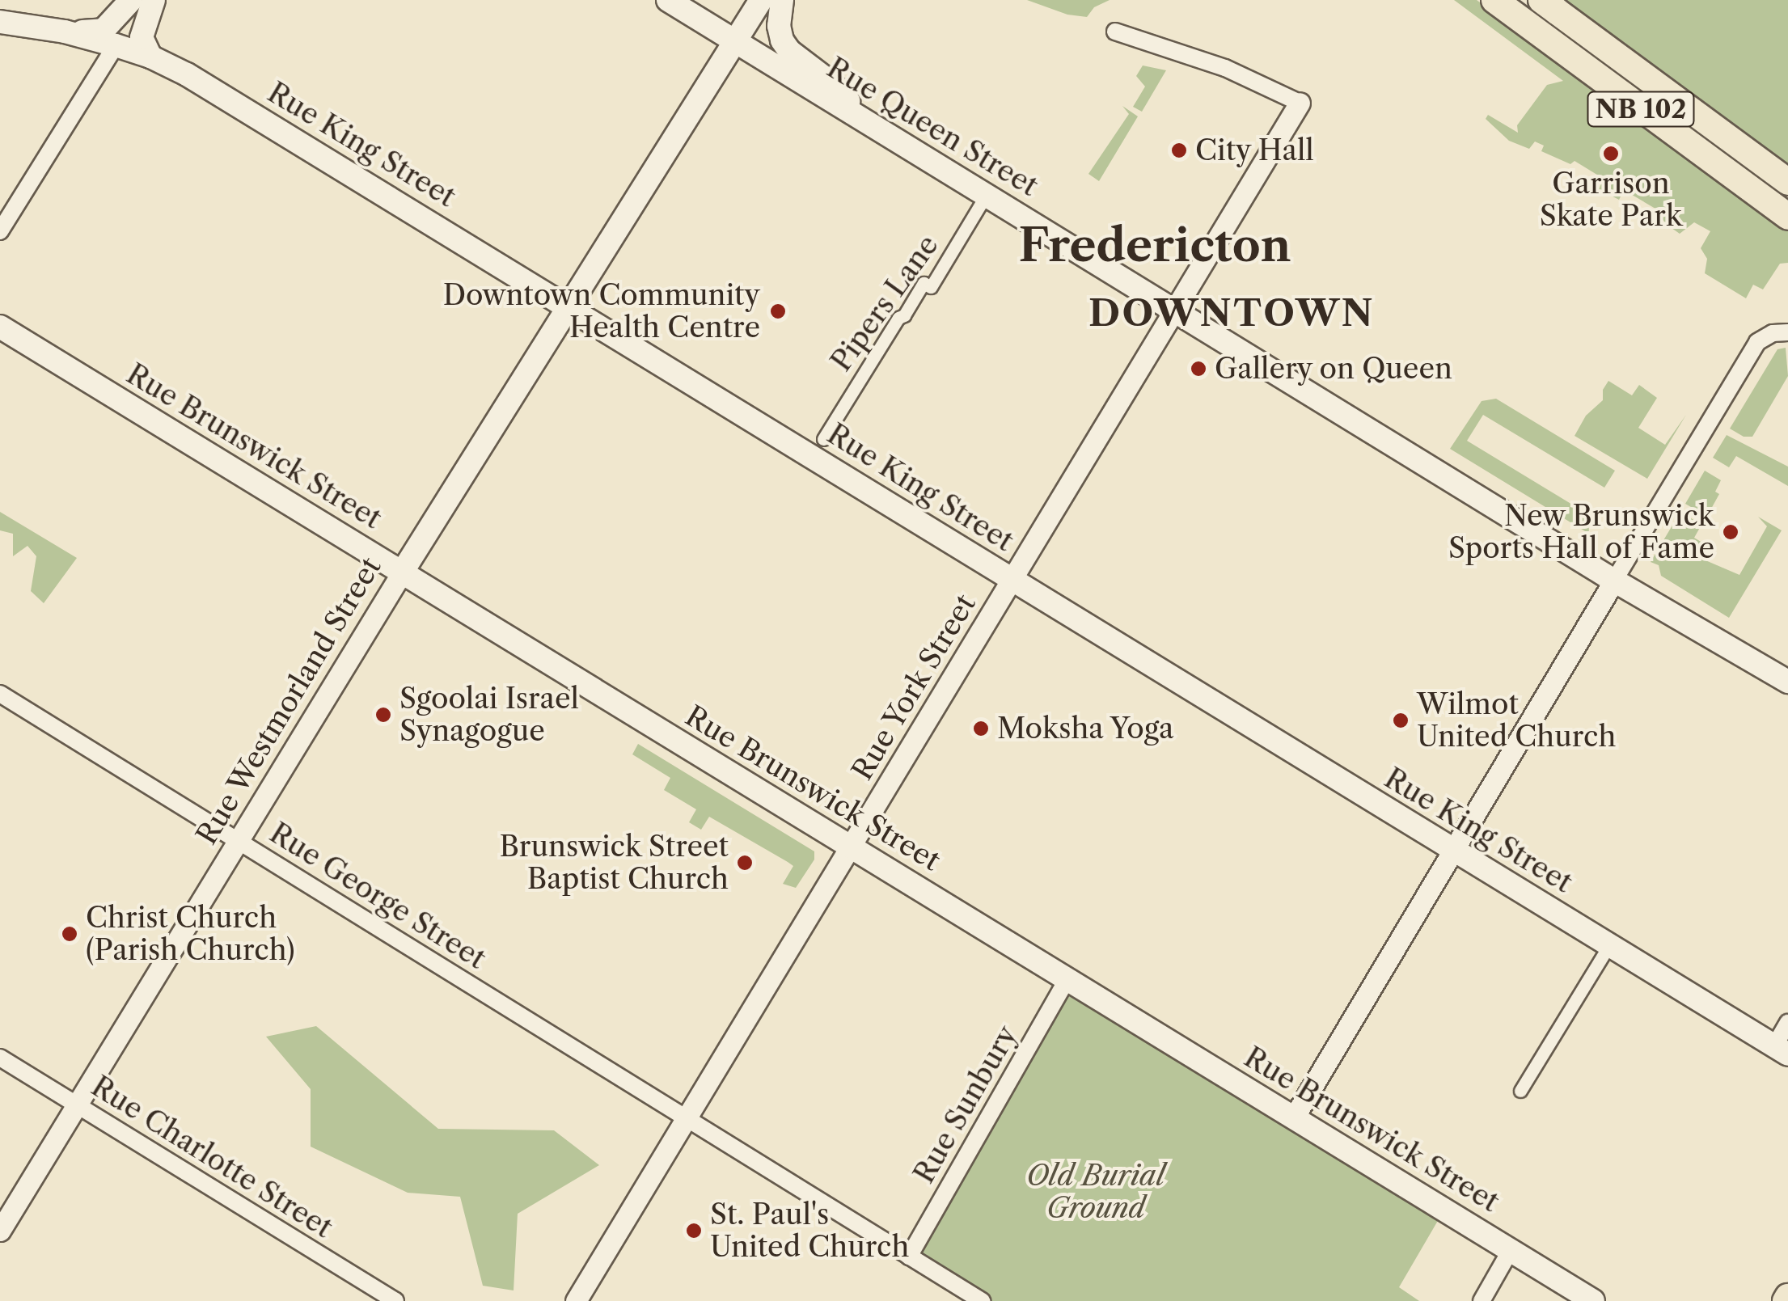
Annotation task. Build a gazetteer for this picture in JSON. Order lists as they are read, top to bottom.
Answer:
{
  "streets": {
    "main road": [
      "NB 102",
      "Rue Queen Street",
      "Rue King Street",
      "Rue Brunswick Street",
      "Rue Westmorland Street"
    ],
    "street": [
      "Pipers Lane",
      "Rue York Street",
      "Rue George Street",
      "Rue Sunbury",
      "Rue Charlotte Street"
    ]
  },
  "crossings": [
    ["Rue Queen Street", "Pipers Lane"],
    ["Rue Queen Street", "Rue York Street"],
    ["Rue Queen Street", "Rue Westmorland Street"],
    ["Rue King Street", "Rue York Street"],
    ["Rue King Street", "Rue Westmorland Street"],
    ["Rue Brunswick Street", "Rue York Street"],
    ["Rue Brunswick Street", "Rue Westmorland Street"],
    ["Rue Brunswick Street", "Rue Sunbury"],
    ["Rue York Street", "Rue George Street"],
    ["Rue Westmorland Street", "Rue George Street"],
    ["Rue Westmorland Street", "Rue Charlotte Street"],
    ["Rue George Street", "Rue Sunbury"]
  ],
  "districts": ["Fredericton", "DOWNTOWN"],
  "parks": ["Old Burial Ground"],
  "places": [
    "City Hall",
    "Garrison Skate Park",
    "Downtown Community Health Centre",
    "Gallery on Queen",
    "New Brunswick Sports Hall of Fame",
    "Sgoolai Israel Synagogue",
    "Wilmot United Church",
    "Moksha Yoga",
    "Brunswick Street Baptist Church",
    "Christ Church (Parish Church)",
    "St. Paul's United Church"
  ]
}
